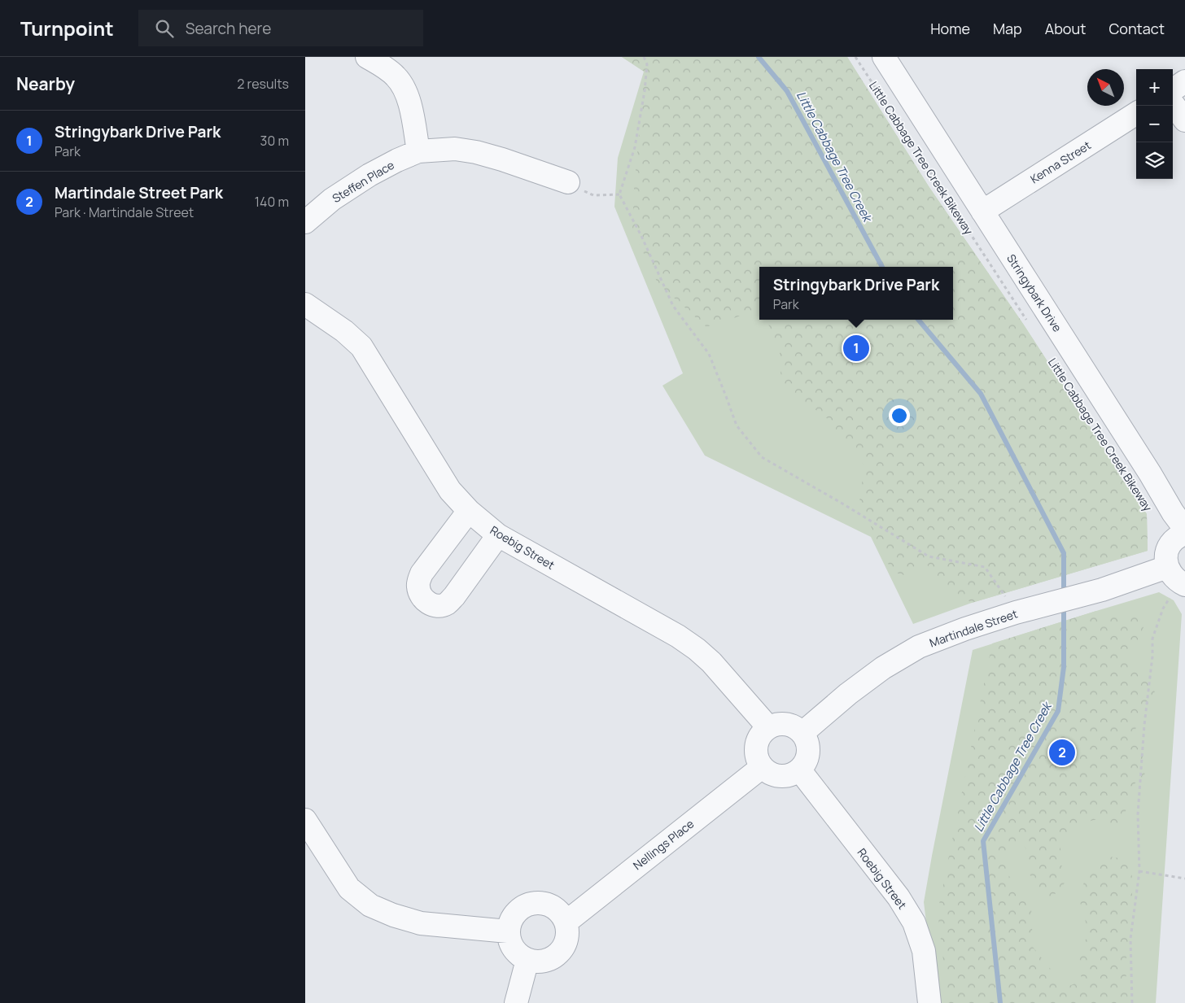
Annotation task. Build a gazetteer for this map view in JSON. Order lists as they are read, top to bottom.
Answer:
{
  "streets": {
    "street": [
      "Kenna Street",
      "Steffen Place",
      "Stringybark Drive",
      "Roebig Street",
      "Martindale Street",
      "Nellings Place"
    ],
    "path": ["Little Cabbage Tree Creek Bikeway"]
  },
  "crossings": [
    ["Kenna Street", "Stringybark Drive"],
    ["Roebig Street", "Martindale Street"],
    ["Roebig Street", "Nellings Place"],
    ["Martindale Street", "Nellings Place"]
  ],
  "water": ["Little Cabbage Tree Creek"],
  "north": "top left",
  "page": {
    "header": "Turnpoint",
    "search": "Search here",
    "nav": [
      "Home",
      "Map",
      "About",
      "Contact"
    ],
    "heading": ["Nearby", "2 results"],
    "map_buttons": ["+", "−"],
    "list": [
      {
        "mark": "1",
        "name": "Stringybark Drive Park",
        "note": "Park",
        "value": "30 m"
      },
      {
        "mark": "2",
        "name": "Martindale Street Park",
        "note": "Park · Martindale Street",
        "value": "140 m"
      }
    ],
    "popup": ["Stringybark Drive Park", "Park"],
    "pins": ["1", "2"]
  }
}
